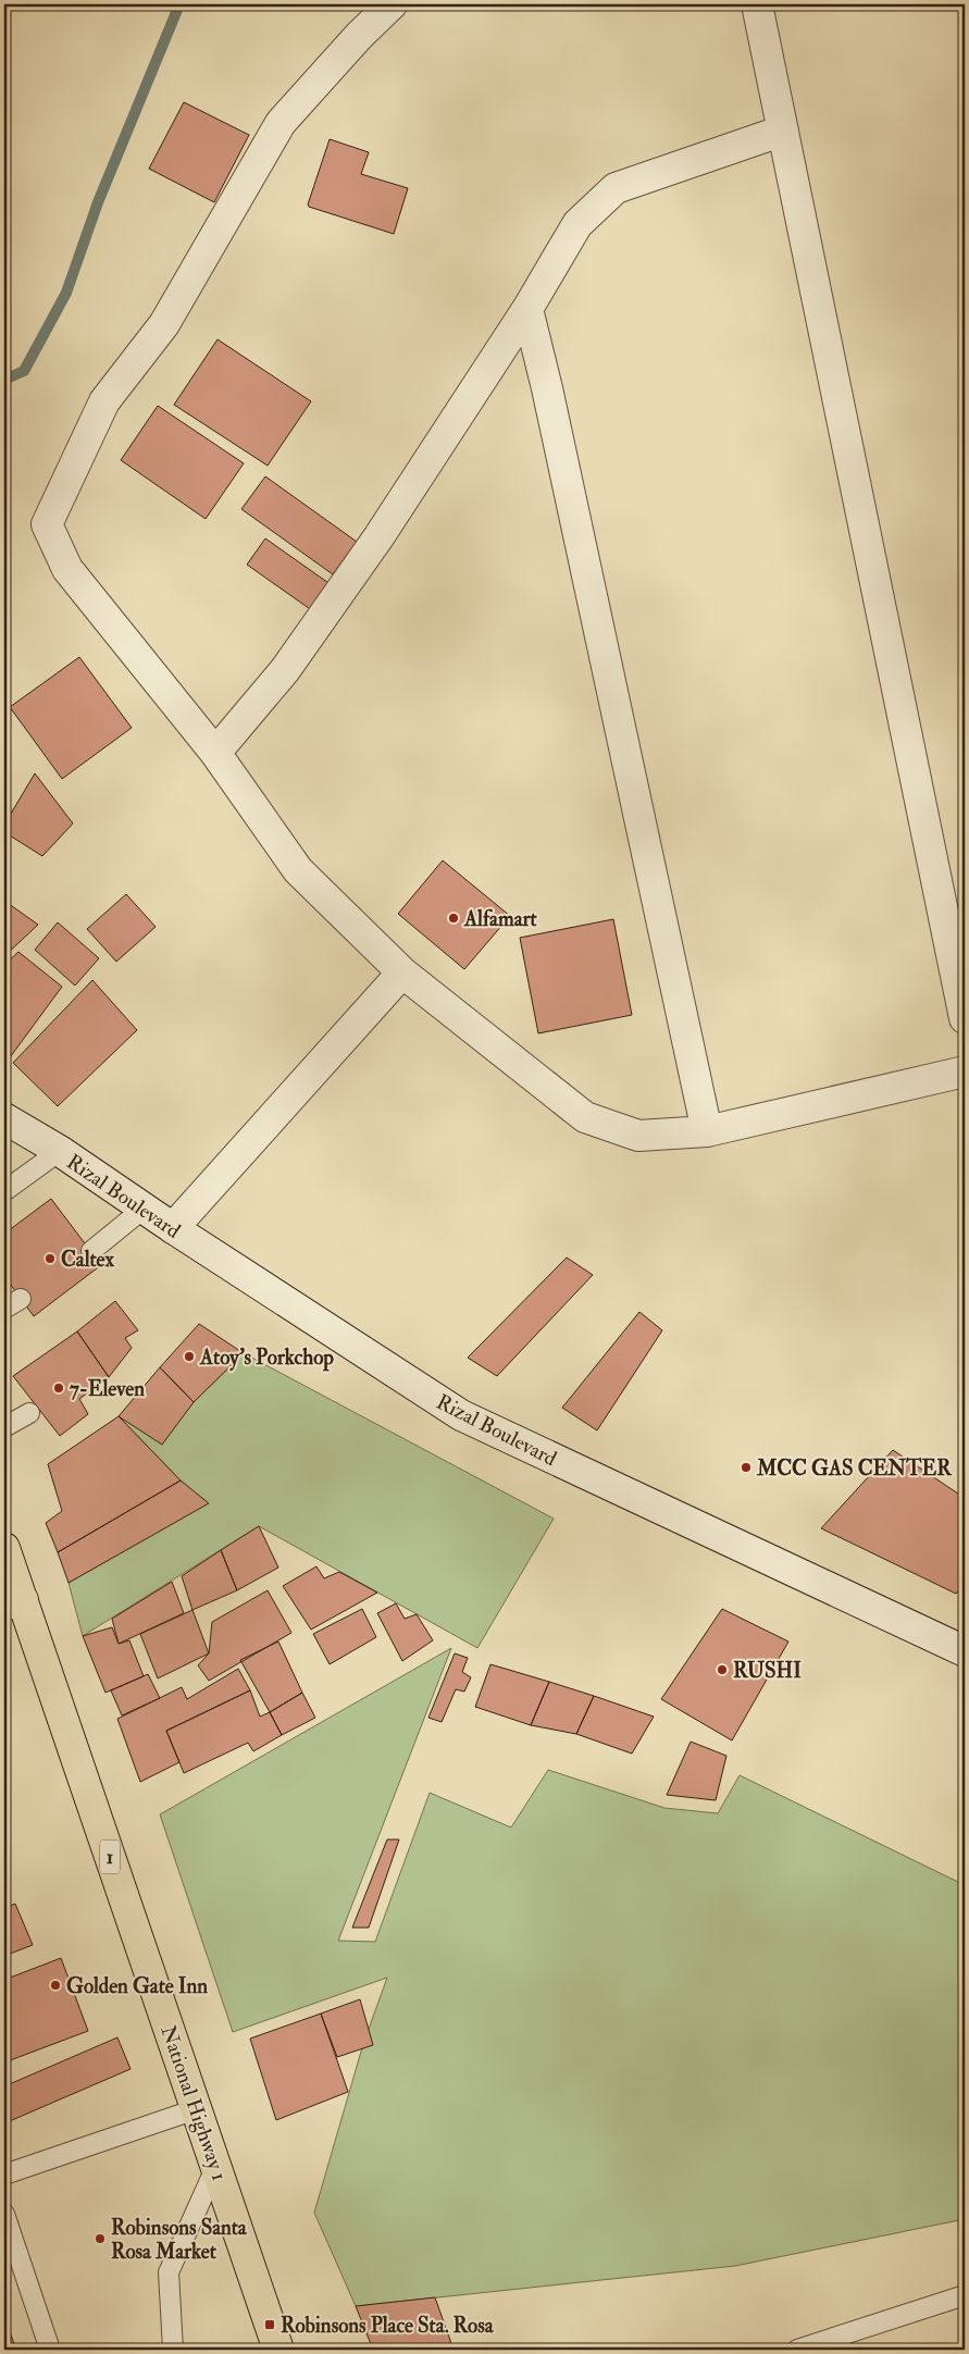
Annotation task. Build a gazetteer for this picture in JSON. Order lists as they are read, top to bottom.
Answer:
{
  "streets": {
    "highway": ["1", "National Highway 1"],
    "street": ["Rizal Boulevard"]
  },
  "places": {
    "other": [
      "Alfamart",
      "Caltex",
      "Atoy's Porkchop",
      "7-Eleven",
      "MCC GAS CENTER",
      "RUSHI",
      "Golden Gate Inn",
      "Robinsons Santa Rosa Market"
    ],
    "transit": ["Robinsons Place Sta. Rosa"]
  }
}
